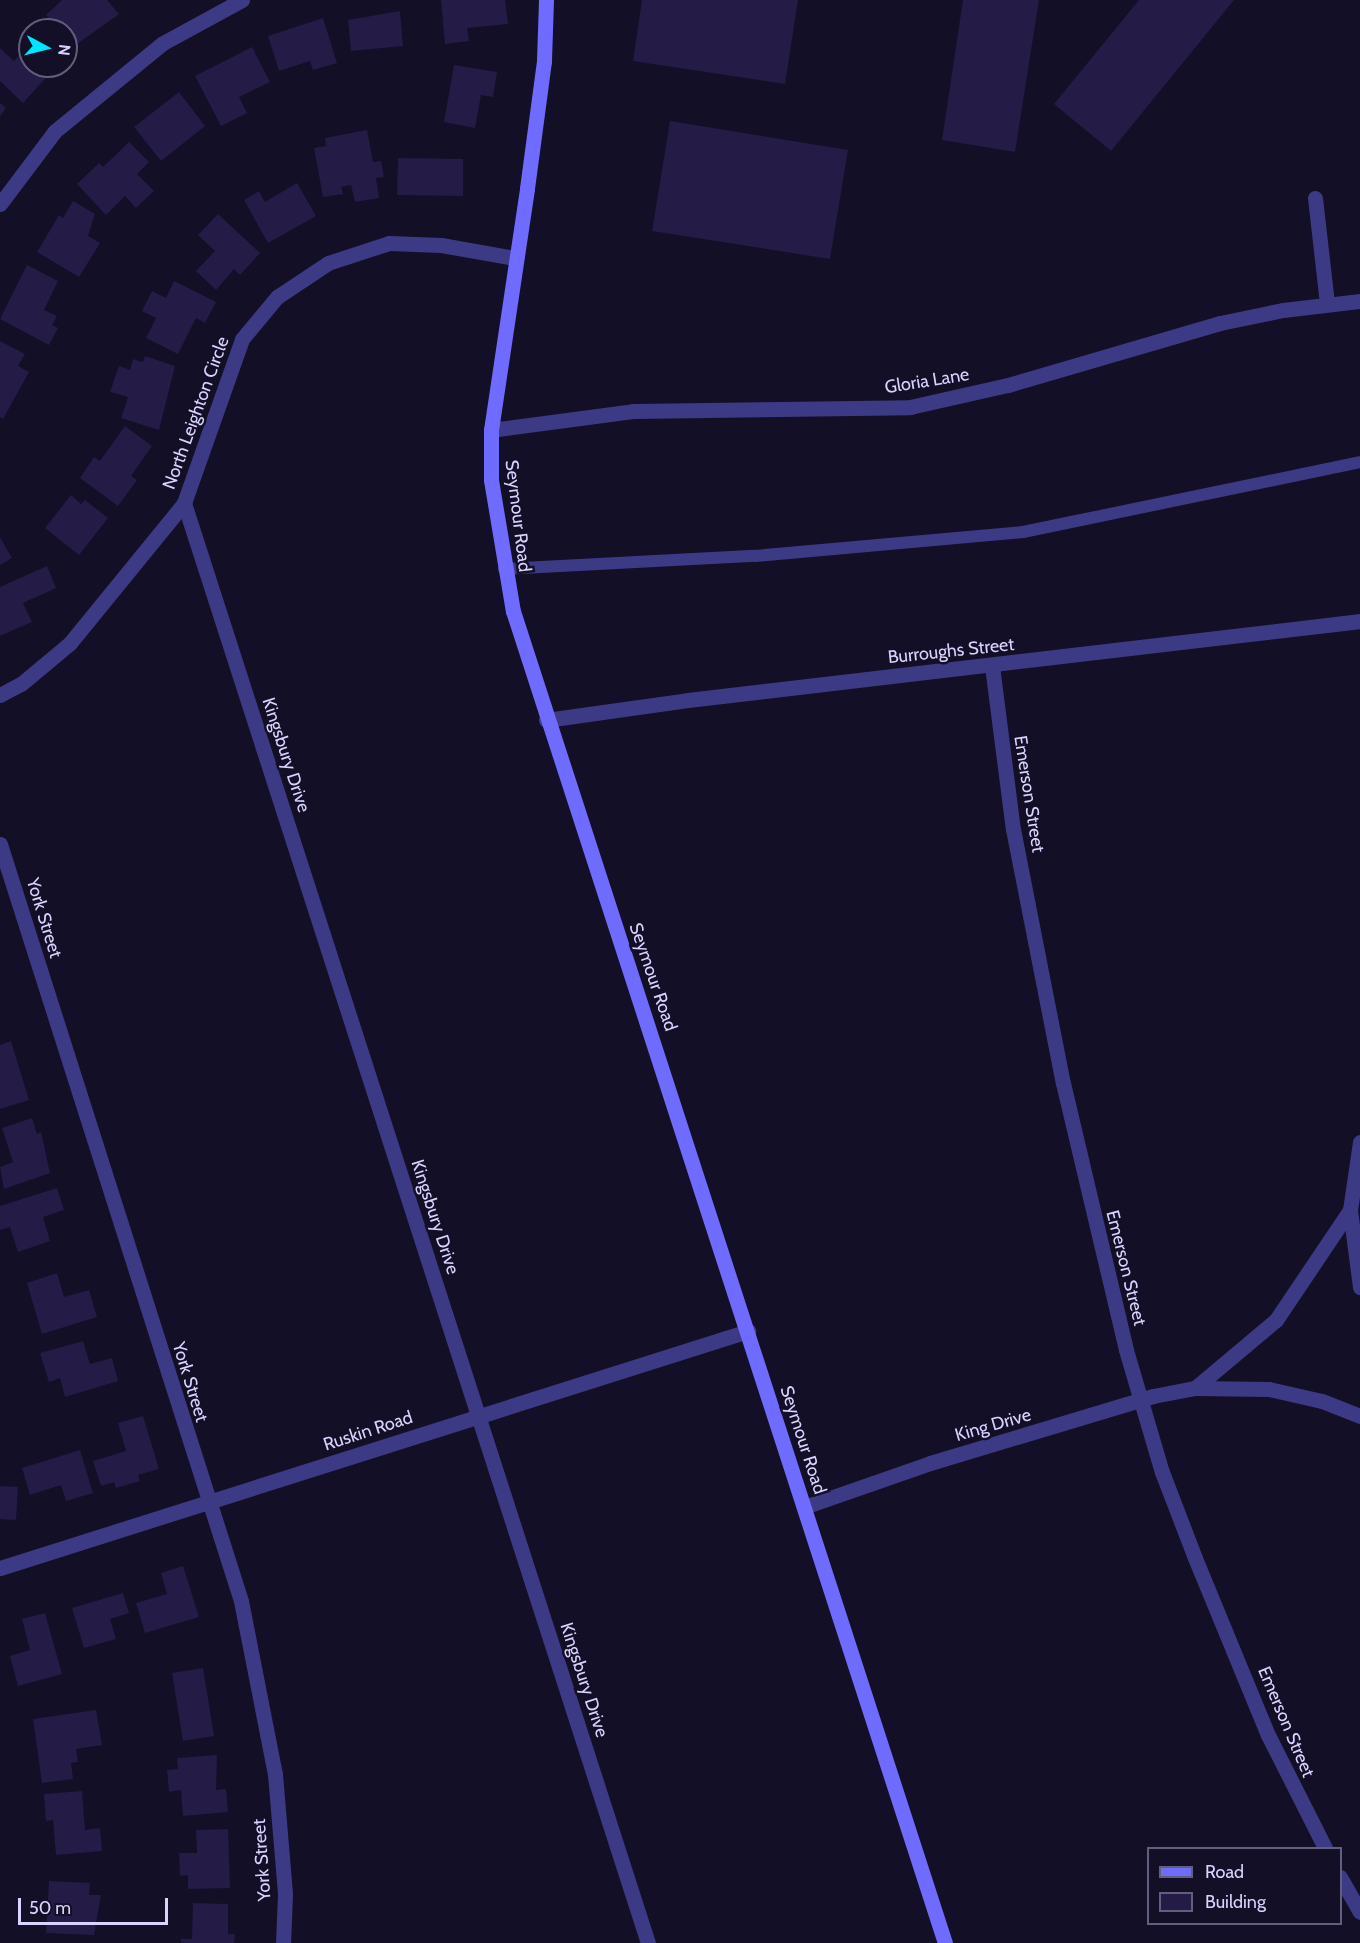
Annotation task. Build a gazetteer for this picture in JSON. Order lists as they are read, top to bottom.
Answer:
{
  "streets": {
    "street": [
      "Gloria Lane",
      "North Leighton Circle",
      "Seymour Road",
      "Burroughs Street",
      "Kingsbury Drive",
      "Emerson Street",
      "York Street",
      "King Drive",
      "Ruskin Road"
    ]
  },
  "crossings": [
    ["Gloria Lane", "Seymour Road"],
    ["North Leighton Circle", "Seymour Road"],
    ["North Leighton Circle", "Kingsbury Drive"],
    ["Seymour Road", "Burroughs Street"],
    ["Seymour Road", "King Drive"],
    ["Seymour Road", "Ruskin Road"],
    ["Burroughs Street", "Emerson Street"],
    ["Kingsbury Drive", "Ruskin Road"],
    ["Emerson Street", "King Drive"],
    ["York Street", "Ruskin Road"]
  ],
  "legend": ["Road", "Building"],
  "scale_bar": "50 m",
  "north": "right"
}
